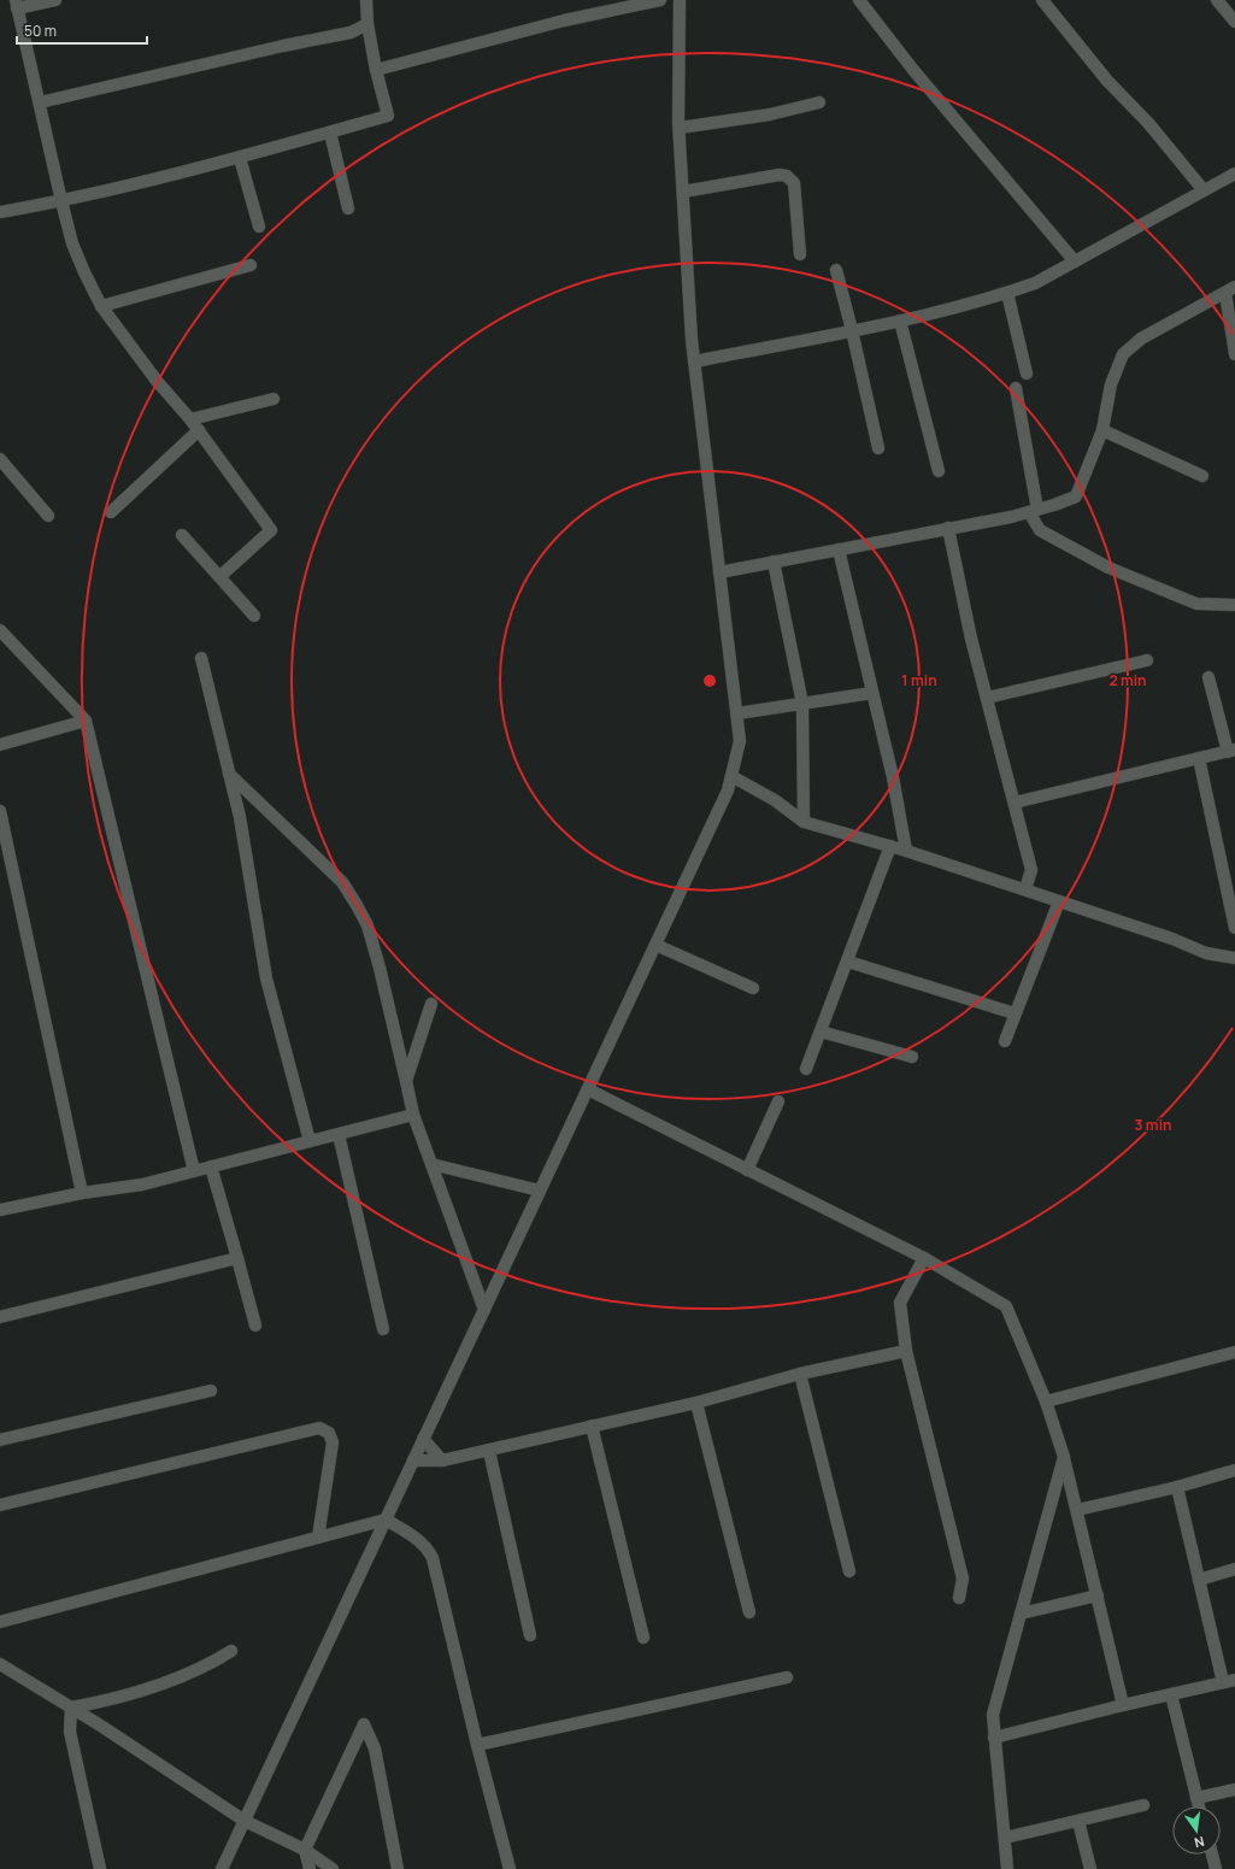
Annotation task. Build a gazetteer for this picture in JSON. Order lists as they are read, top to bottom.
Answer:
{
  "scale_bar": "50 m",
  "north": "bottom",
  "rings": ["1 min", "2 min", "3 min"]
}
